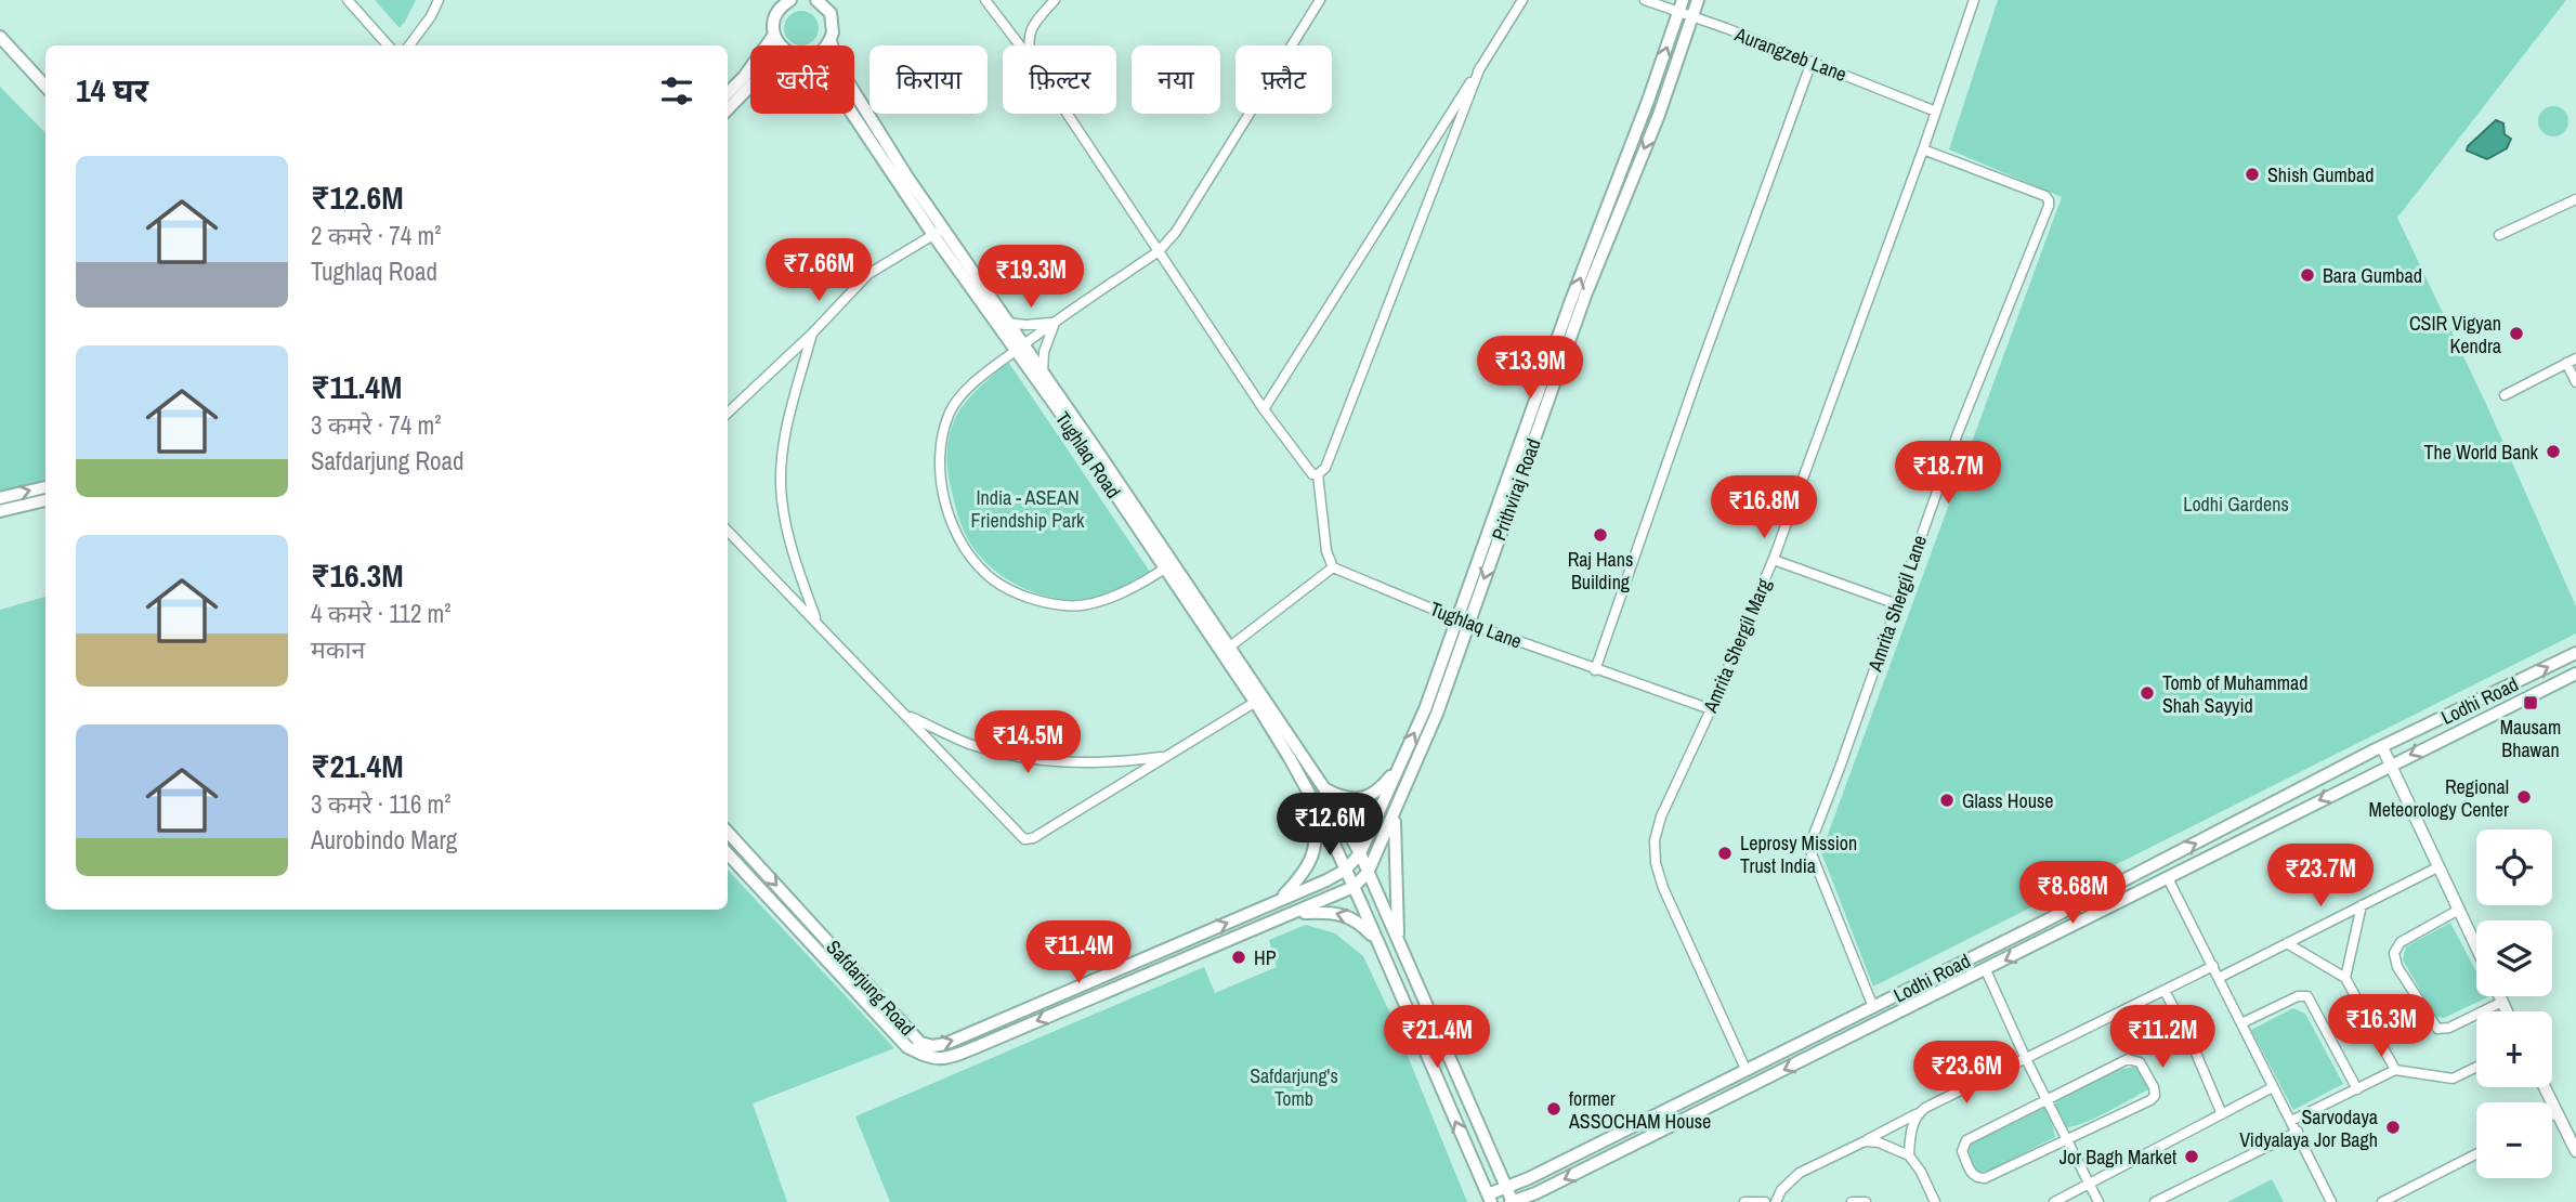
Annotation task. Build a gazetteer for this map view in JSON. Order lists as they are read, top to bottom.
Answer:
{
  "streets": {
    "main road": [
      "Tughlaq Road",
      "Prithviraj Road",
      "Lodhi Road",
      "Safdarjung Road"
    ],
    "street": [
      "Aurangzeb Lane",
      "Amrita Shergil Lane",
      "Tughlaq Lane",
      "Amrita Shergil Marg"
    ]
  },
  "crossings": [
    ["Aurangzeb Lane", "Prithviraj Road"],
    ["Aurangzeb Lane", "Amrita Shergil Marg"],
    ["Tughlaq Road", "Prithviraj Road"],
    ["Tughlaq Road", "Lodhi Road"],
    ["Tughlaq Road", "Safdarjung Road"],
    ["Prithviraj Road", "Tughlaq Lane"],
    ["Prithviraj Road", "Safdarjung Road"],
    ["Amrita Shergil Lane", "Amrita Shergil Marg"],
    ["Amrita Shergil Lane", "Lodhi Road"],
    ["Tughlaq Lane", "Amrita Shergil Marg"],
    ["Amrita Shergil Marg", "Lodhi Road"]
  ],
  "parks": ["India - ASEAN Friendship Park", "Lodhi Gardens", "Safdarjung's Tomb"],
  "places": {
    "other": [
      "Shish Gumbad",
      "Bara Gumbad",
      "CSIR Vigyan Kendra",
      "The World Bank",
      "Raj Hans Building",
      "Tomb of Muhammad Shah Sayyid",
      "Regional Meteorology Center",
      "Glass House",
      "Leprosy Mission Trust India",
      "HP",
      "former ASSOCHAM House",
      "Sarvodaya Vidyalaya Jor Bagh",
      "Jor Bagh Market"
    ],
    "transit": ["Mausam Bhawan"]
  },
  "page": {
    "chip": [
      "खरीदें",
      "किराया",
      "फ़िल्टर",
      "नया",
      "फ़्लैट"
    ],
    "heading": "14 घर",
    "list": [
      {
        "name": "₹12.6M",
        "note": "2 कमरे · 74 m² · Tughlaq Road"
      },
      {
        "name": "₹11.4M",
        "note": "3 कमरे · 74 m² · Safdarjung Road"
      },
      {
        "name": "₹16.3M",
        "note": "4 कमरे · 112 m² · मकान"
      },
      {
        "name": "₹21.4M",
        "note": "3 कमरे · 116 m² · Aurobindo Marg"
      }
    ],
    "price": [
      "₹7.66M",
      "₹19.3M",
      "₹13.9M",
      "₹18.7M",
      "₹16.8M",
      "₹14.5M",
      "₹12.6M",
      "₹23.7M",
      "₹8.68M",
      "₹11.4M",
      "₹16.3M",
      "₹21.4M",
      "₹11.2M",
      "₹23.6M"
    ],
    "map_buttons": ["+", "−"]
  }
}
